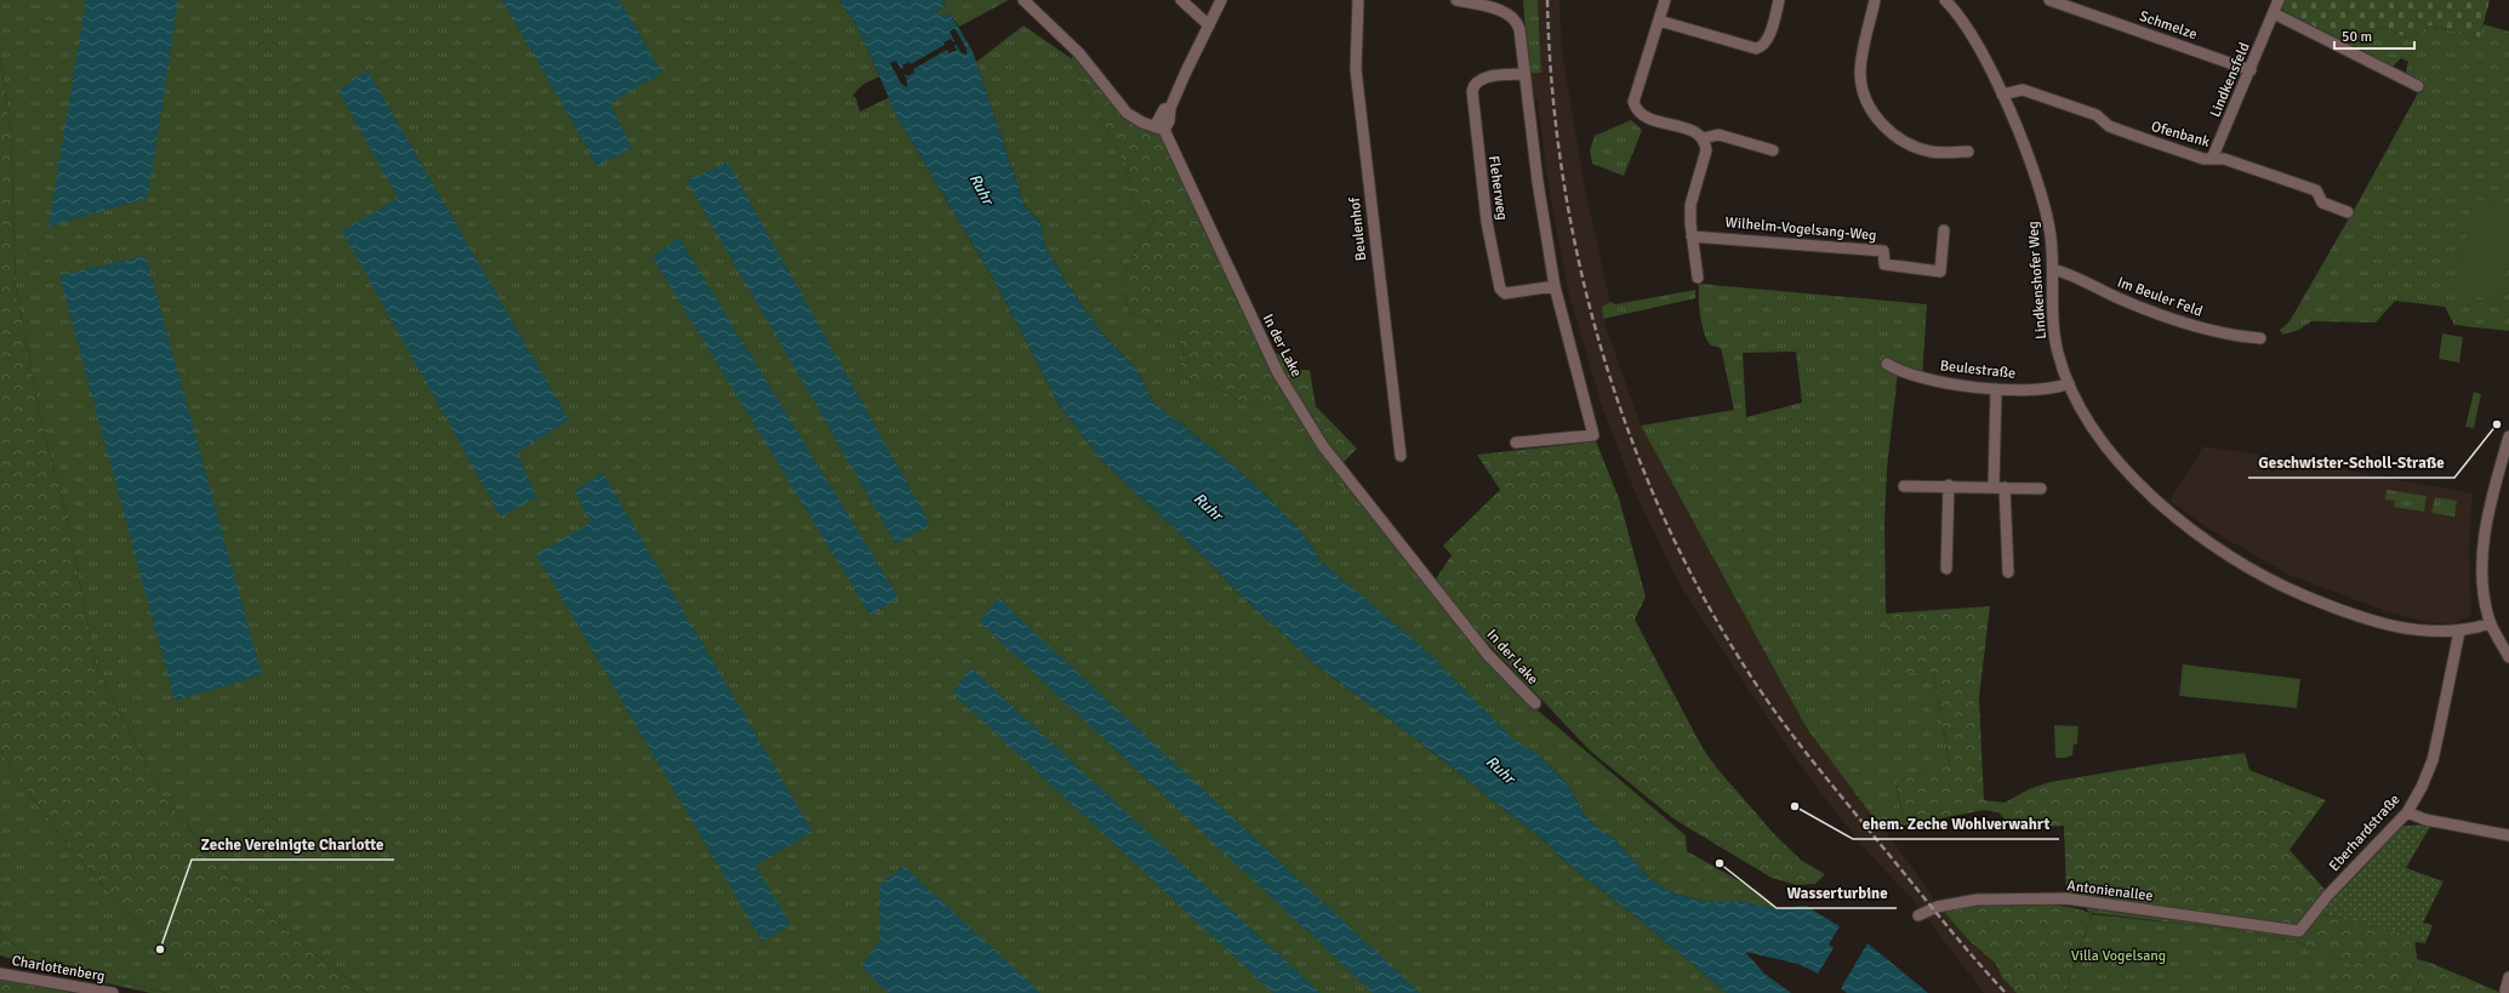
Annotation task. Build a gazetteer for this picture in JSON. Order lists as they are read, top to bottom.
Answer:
{
  "streets": {
    "street": [
      "Schmelze",
      "Lindkensfeld",
      "Ofenbank",
      "Fleherweg",
      "Beulenhof",
      "Wilhelm-Vogelsang-Weg",
      "Lindkenshofer Weg",
      "Im Beuler Feld",
      "In der Lake",
      "Beulestraße",
      "Eberhardstraße",
      "Antonienallee",
      "Charlottenberg"
    ]
  },
  "crossings": [
    ["Schmelze", "Lindkensfeld"],
    ["Lindkensfeld", "Ofenbank"],
    ["Ofenbank", "Lindkenshofer Weg"],
    ["Lindkenshofer Weg", "Im Beuler Feld"],
    ["Lindkenshofer Weg", "Beulestraße"],
    ["Lindkenshofer Weg", "Eberhardstraße"],
    ["Eberhardstraße", "Antonienallee"]
  ],
  "water": ["Ruhr"],
  "parks": ["Villa Vogelsang"],
  "places": [
    "Geschwister-Scholl-Straße",
    "ehem. Zeche Wohlverwahrt",
    "Wasserturbine",
    "Zeche Vereinigte Charlotte"
  ],
  "scale_bar": "50 m"
}
